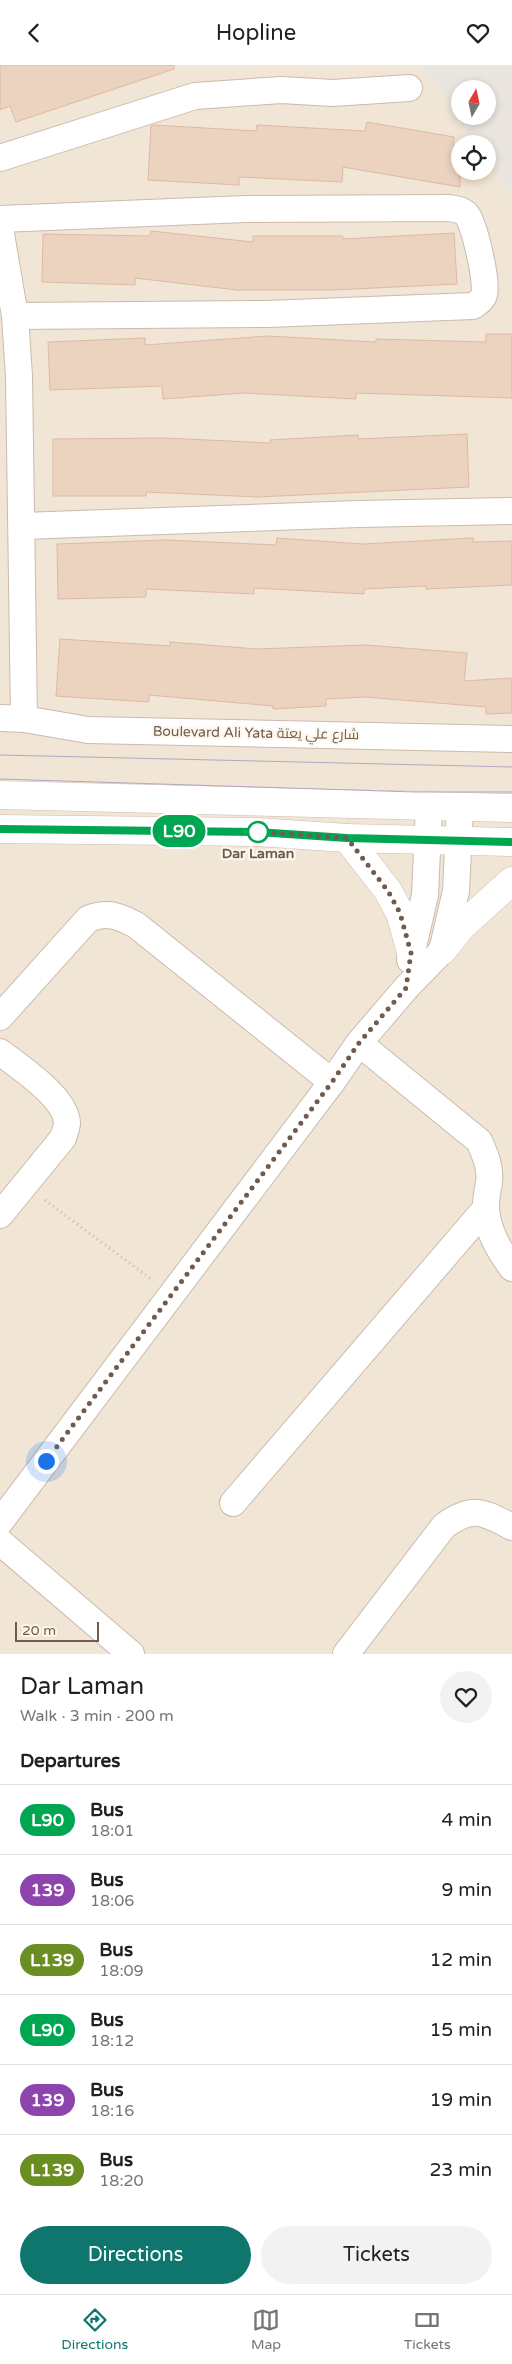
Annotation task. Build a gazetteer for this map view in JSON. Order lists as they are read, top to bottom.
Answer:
{
  "streets": {
    "street": ["Boulevard Ali Yata شارع علي يعتة"]
  },
  "places": ["Dar Laman"],
  "lines": ["bus line L90"],
  "scale_bar": "20 m",
  "north": "top",
  "page": {
    "header": "Hopline",
    "on_map": "L90",
    "scale": "20 m",
    "heading": [
      ["Dar Laman", "Walk · 3 min · 200 m"],
      "Departures"
    ],
    "list": [
      {
        "mark": "L90",
        "name": "Bus",
        "note": "18:01",
        "value": "4 min"
      },
      {
        "mark": "139",
        "name": "Bus",
        "note": "18:06",
        "value": "9 min"
      },
      {
        "mark": "L139",
        "name": "Bus",
        "note": "18:09",
        "value": "12 min"
      },
      {
        "mark": "L90",
        "name": "Bus",
        "note": "18:12",
        "value": "15 min"
      },
      {
        "mark": "139",
        "name": "Bus",
        "note": "18:16",
        "value": "19 min"
      },
      {
        "mark": "L139",
        "name": "Bus",
        "note": "18:20",
        "value": "23 min"
      }
    ],
    "buttons": ["Directions", "Tickets"],
    "tabs": ["Directions", "Map", "Tickets"]
  }
}
